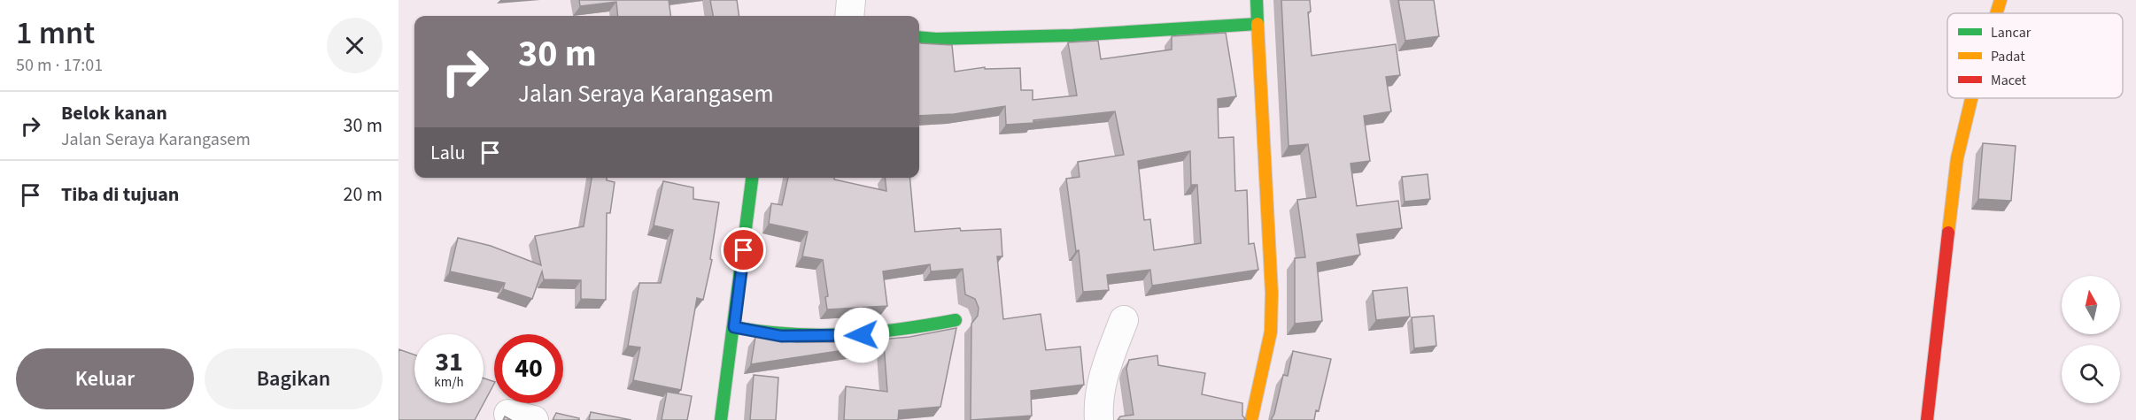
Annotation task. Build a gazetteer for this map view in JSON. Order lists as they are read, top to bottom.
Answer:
{
  "legend": ["Lancar", "Padat", "Macet"],
  "north": "top",
  "page": {
    "heading": ["1 mnt", "50 m · 17:01"],
    "turn": ["30 m", "Jalan Seraya Karangasem"],
    "list": [
      {
        "name": "Belok kanan",
        "note": "Jalan Seraya Karangasem",
        "value": "30 m"
      },
      {
        "name": "Tiba di tujuan",
        "value": "20 m"
      }
    ],
    "then": "Lalu",
    "speed": "31 km/h",
    "limit": "40",
    "buttons": ["Keluar", "Bagikan"]
  }
}
